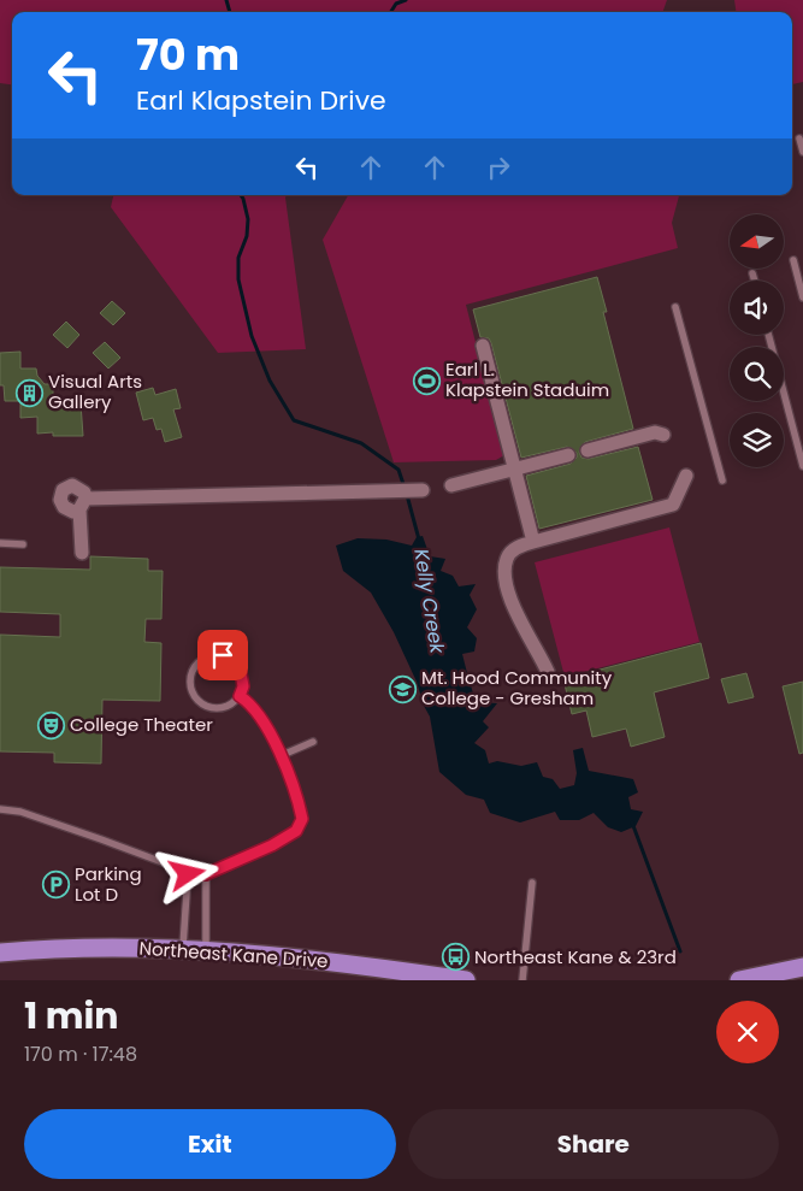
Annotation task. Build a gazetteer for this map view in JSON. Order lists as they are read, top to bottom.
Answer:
{
  "streets": {
    "main road": ["Northeast Kane Drive"]
  },
  "water": ["Kelly Creek"],
  "places": {
    "sports": ["Earl L. Klapstein Staduim"],
    "building": ["Visual Arts Gallery"],
    "school or university": ["Mt. Hood Community College - Gresham"],
    "theatre": ["College Theater"],
    "parking": ["Parking Lot D"],
    "bus stop": ["Northeast Kane & 23rd"]
  },
  "north": "left",
  "page": {
    "turn": ["70 m", "Earl Klapstein Drive"],
    "heading": ["1 min", "170 m · 17:48"],
    "buttons": ["Exit", "Share"]
  }
}
